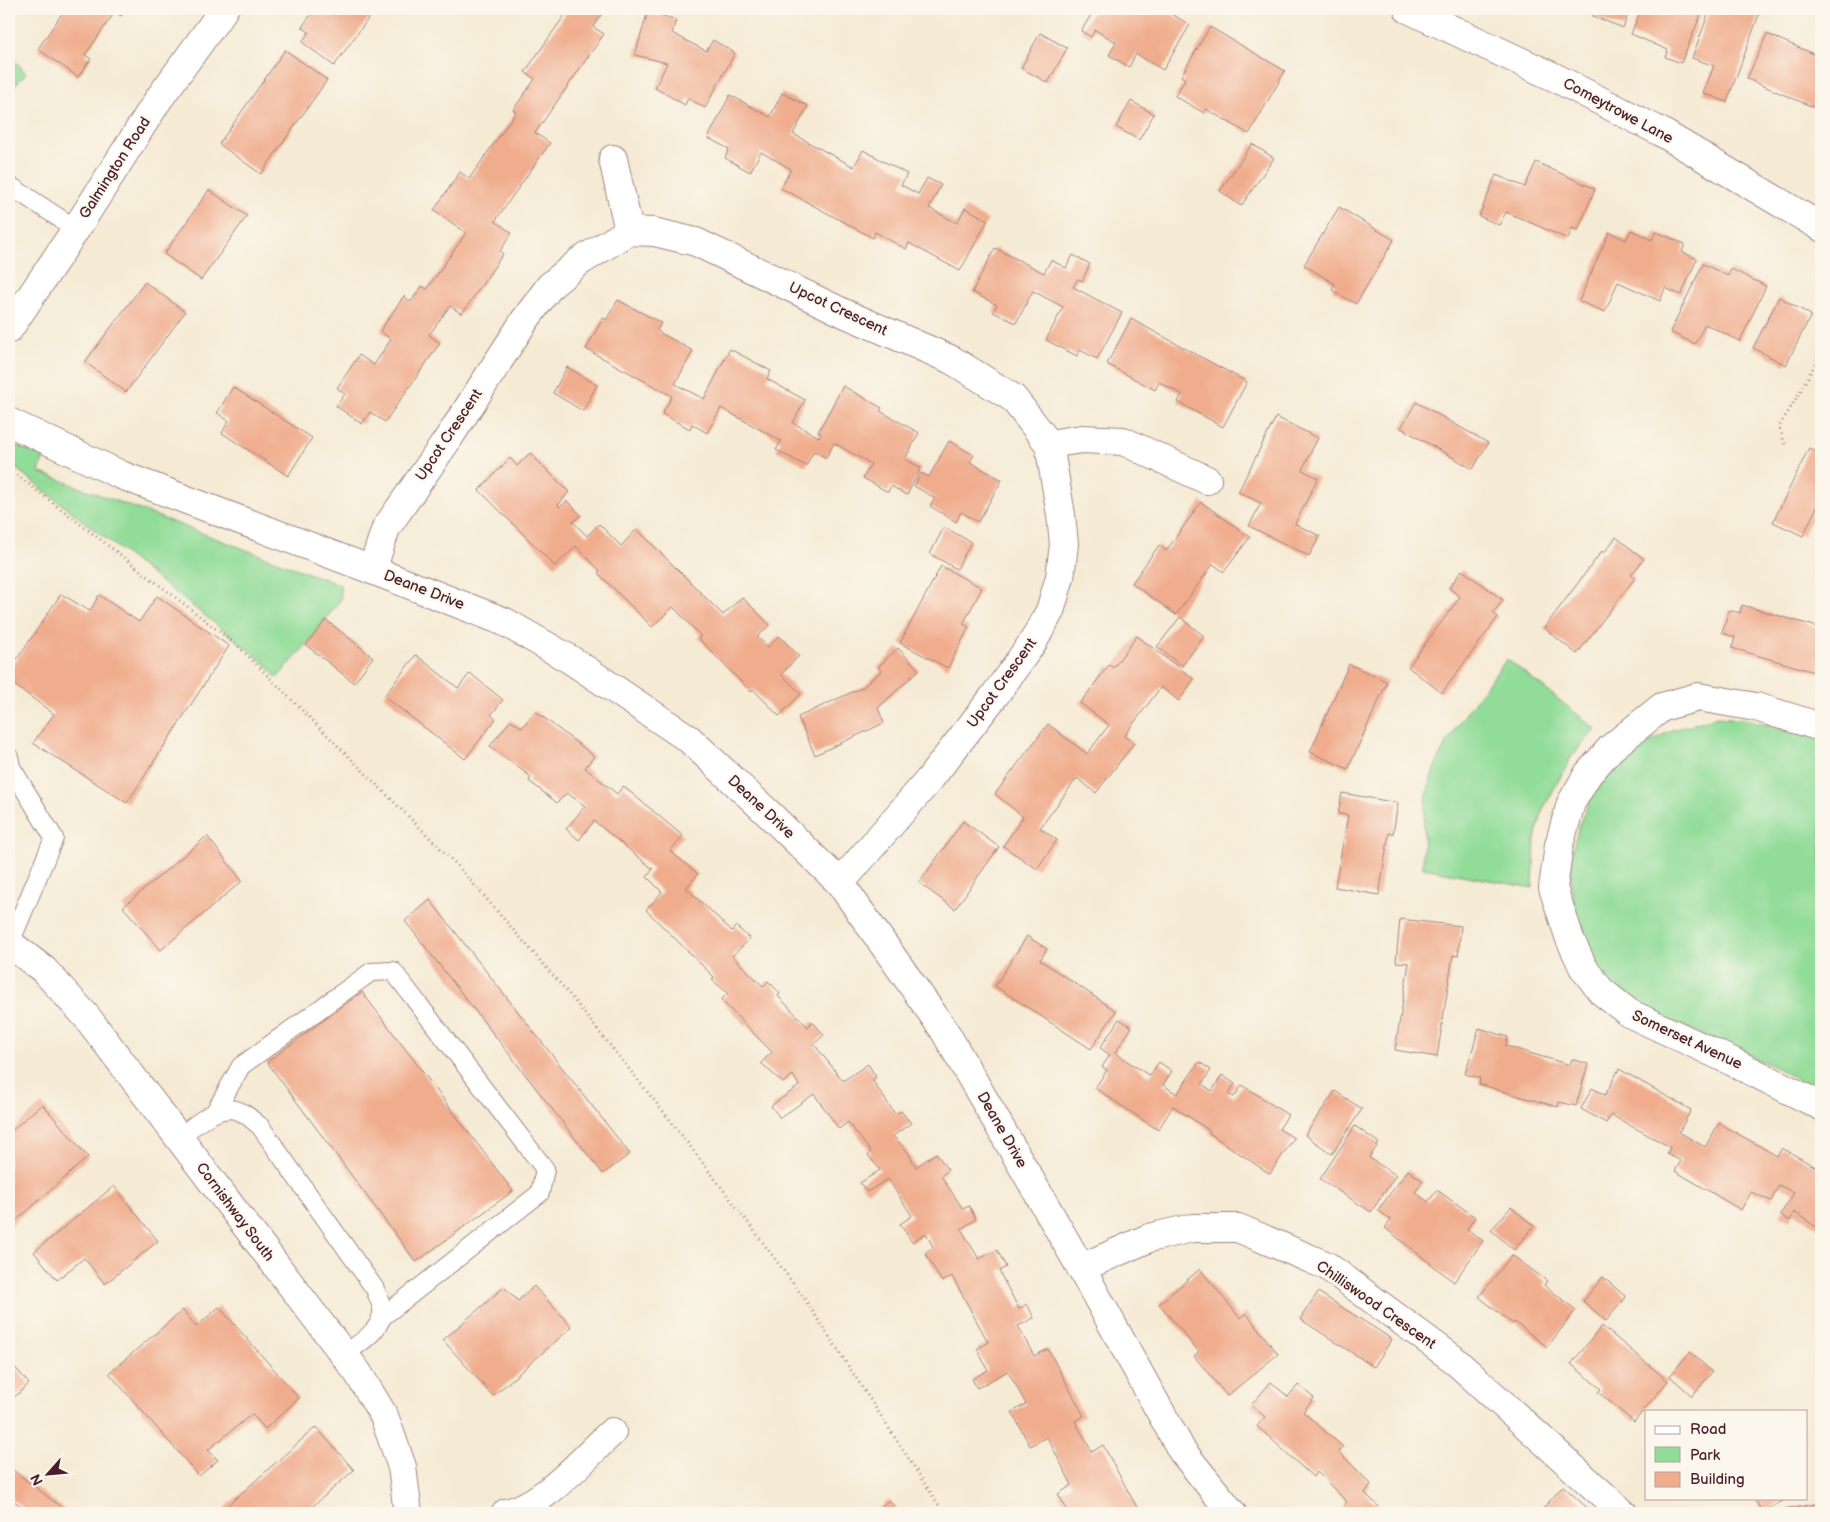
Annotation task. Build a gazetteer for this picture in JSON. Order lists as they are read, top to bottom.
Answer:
{
  "streets": {
    "street": [
      "Comeytrowe Lane",
      "Galmington Road",
      "Upcot Crescent",
      "Deane Drive",
      "Somerset Avenue",
      "Cornishway South",
      "Chilliswood Crescent"
    ]
  },
  "crossings": [
    ["Upcot Crescent", "Deane Drive"],
    ["Deane Drive", "Chilliswood Crescent"]
  ],
  "legend": ["Road", "Park", "Building"],
  "north": "bottom left"
}
